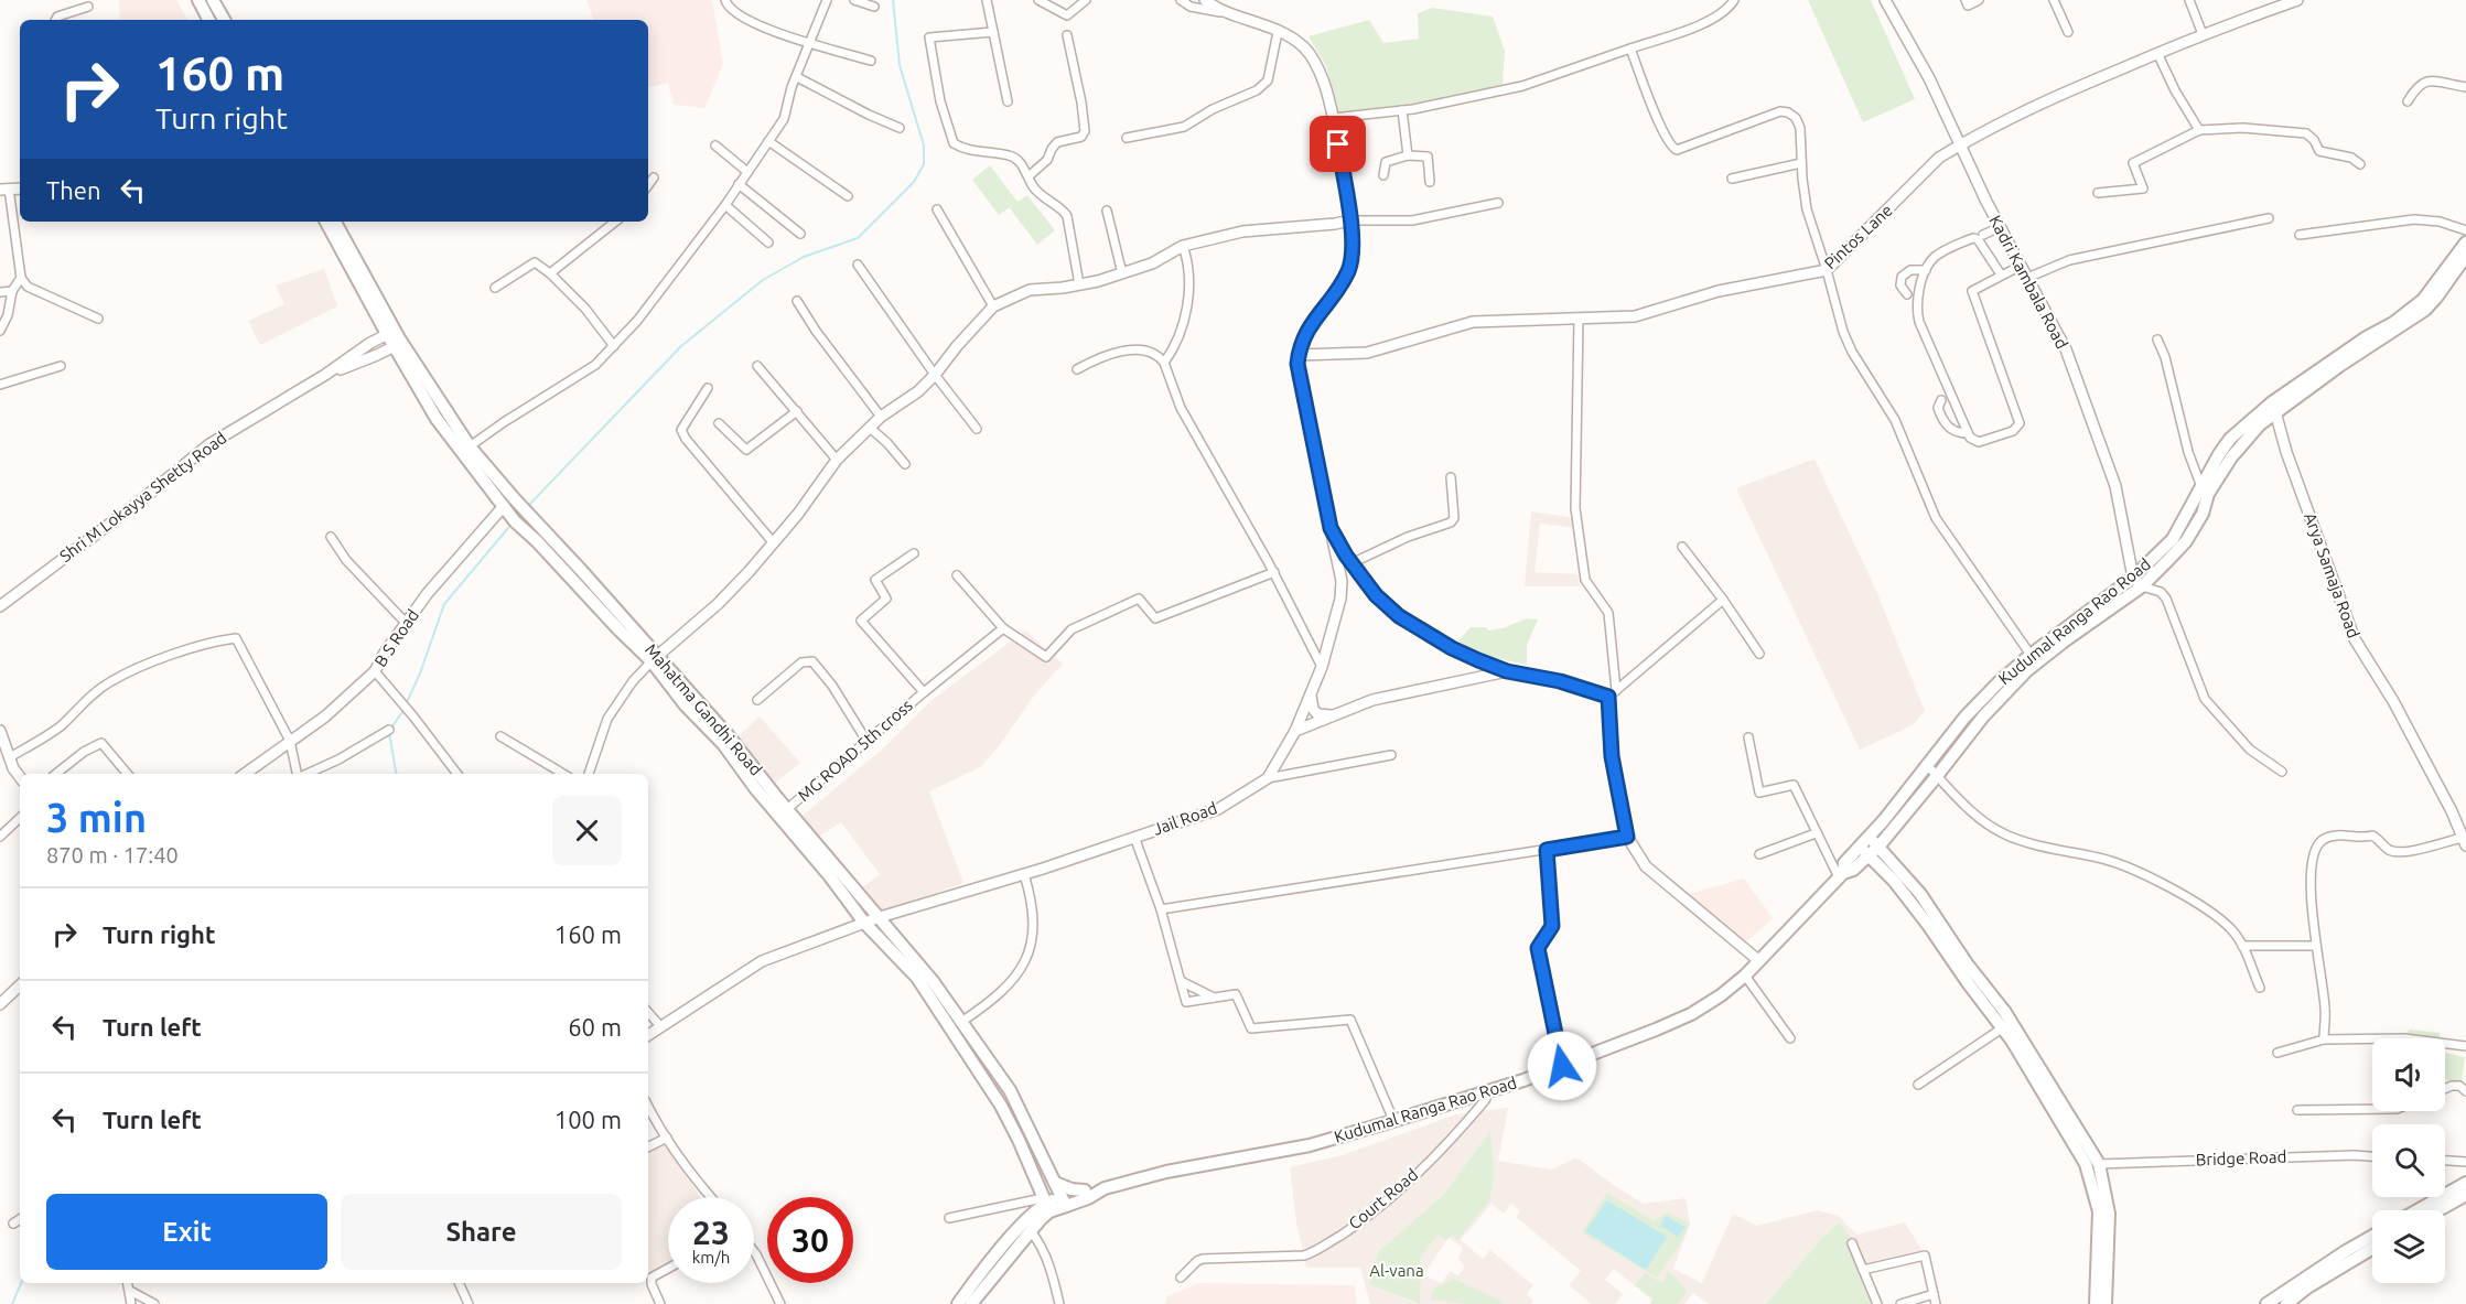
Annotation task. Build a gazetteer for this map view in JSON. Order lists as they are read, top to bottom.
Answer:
{
  "streets": {
    "main road": ["Kudumal Ranga Rao Road", "Mahatma Gandhi Road"],
    "street": [
      "Pintos Lane",
      "Kadri Kambala Road",
      "Shri M Lokayya Shetty Road",
      "Arya Samaja Road",
      "B S Road",
      "MG ROAD 5th cross",
      "Jail Road",
      "Bridge Road",
      "Court Road"
    ]
  },
  "crossings": [
    ["Pintos Lane", "Kadri Kambala Road"],
    ["Pintos Lane", "Jail Road"],
    ["Kadri Kambala Road", "Kudumal Ranga Rao Road"],
    ["Shri M Lokayya Shetty Road", "Mahatma Gandhi Road"],
    ["Arya Samaja Road", "Kudumal Ranga Rao Road"],
    ["Kudumal Ranga Rao Road", "Mahatma Gandhi Road"],
    ["Kudumal Ranga Rao Road", "Court Road"],
    ["B S Road", "Mahatma Gandhi Road"],
    ["Mahatma Gandhi Road", "MG ROAD 5th cross"],
    ["Mahatma Gandhi Road", "Jail Road"]
  ],
  "parks": ["Al-vana"],
  "page": {
    "turn": ["160 m", "Turn right"],
    "then": "Then",
    "heading": ["3 min", "870 m · 17:40"],
    "list": [
      {
        "name": "Turn right",
        "value": "160 m"
      },
      {
        "name": "Turn left",
        "value": "60 m"
      },
      {
        "name": "Turn left",
        "value": "100 m"
      }
    ],
    "buttons": ["Exit", "Share"],
    "speed": "23 km/h",
    "limit": "30"
  }
}
